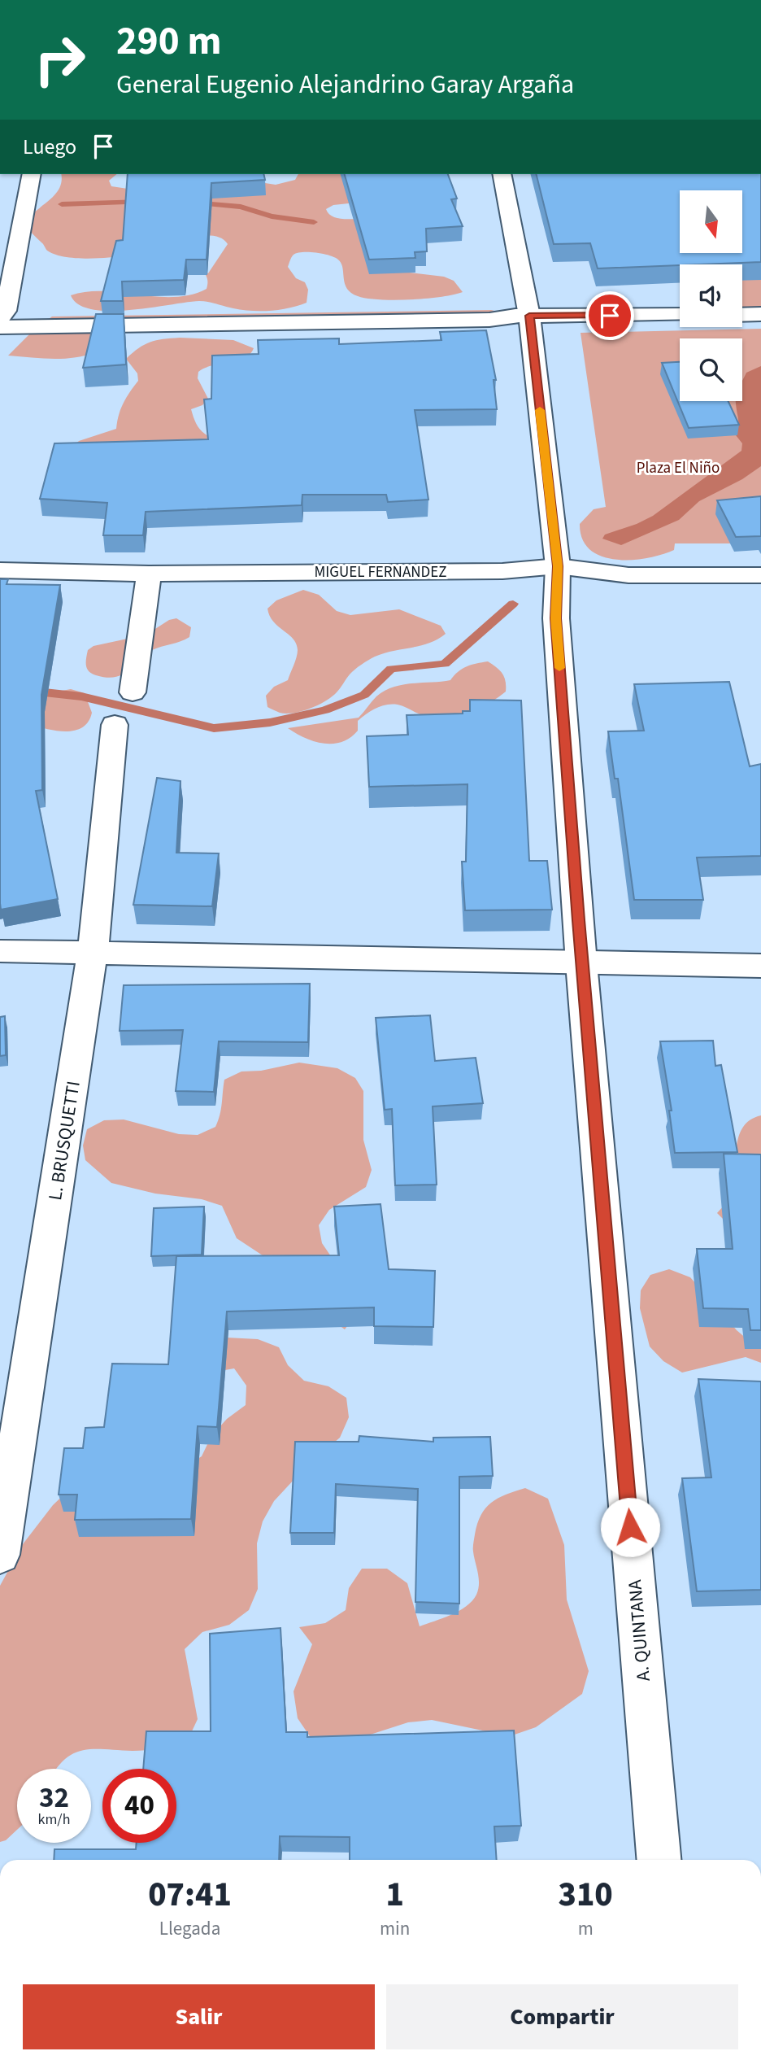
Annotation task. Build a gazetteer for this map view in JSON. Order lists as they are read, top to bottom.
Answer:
{
  "streets": {
    "street": ["MIGUEL FERNANDEZ", "L. BRUSQUETTI", "A. QUINTANA"]
  },
  "crossings": [
    ["MIGUEL FERNANDEZ", "A. QUINTANA"]
  ],
  "parks": ["Plaza El Niño"],
  "north": "bottom",
  "page": {
    "turn": ["290 m", "General Eugenio Alejandrino Garay Argaña"],
    "then": "Luego",
    "speed": "32 km/h",
    "limit": "40",
    "eta": [
      "07:41",
      "Llegada",
      "1",
      "min",
      "310",
      "m"
    ],
    "buttons": ["Salir", "Compartir"]
  }
}
